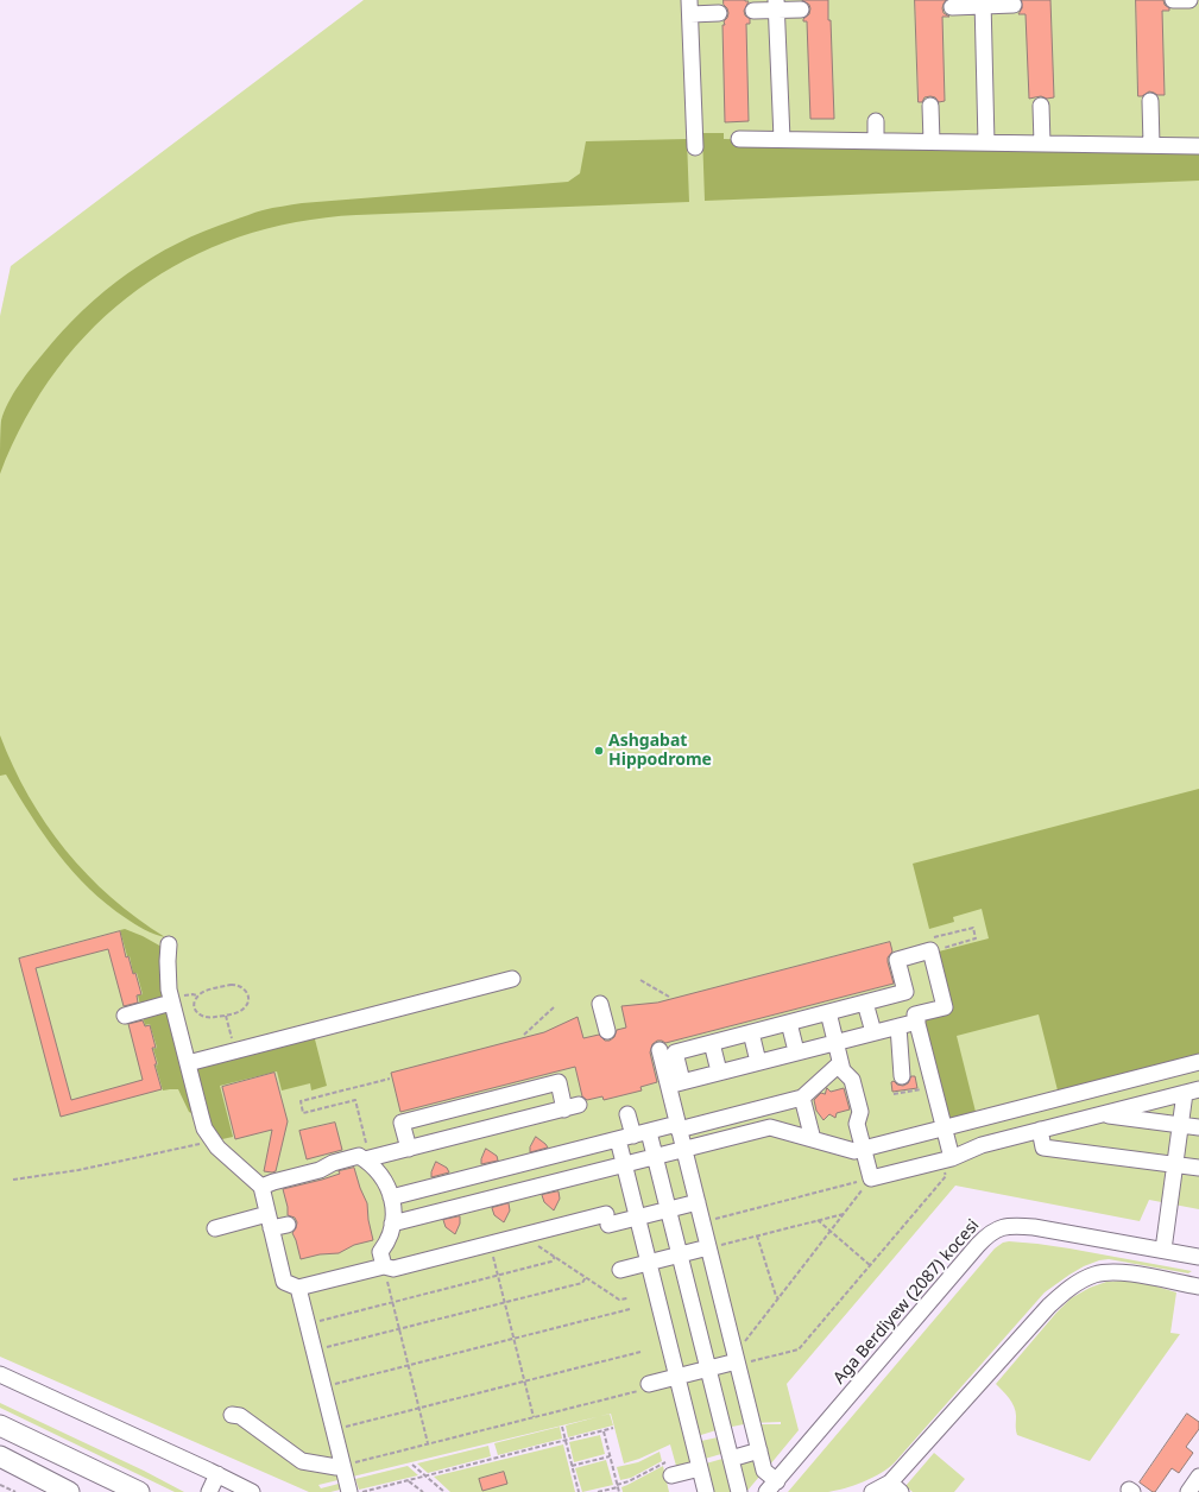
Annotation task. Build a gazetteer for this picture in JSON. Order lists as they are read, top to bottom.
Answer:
{
  "streets": {
    "street": ["Aga Berdiyew (2087) kocesi"]
  },
  "places": ["Ashgabat Hippodrome"]
}
